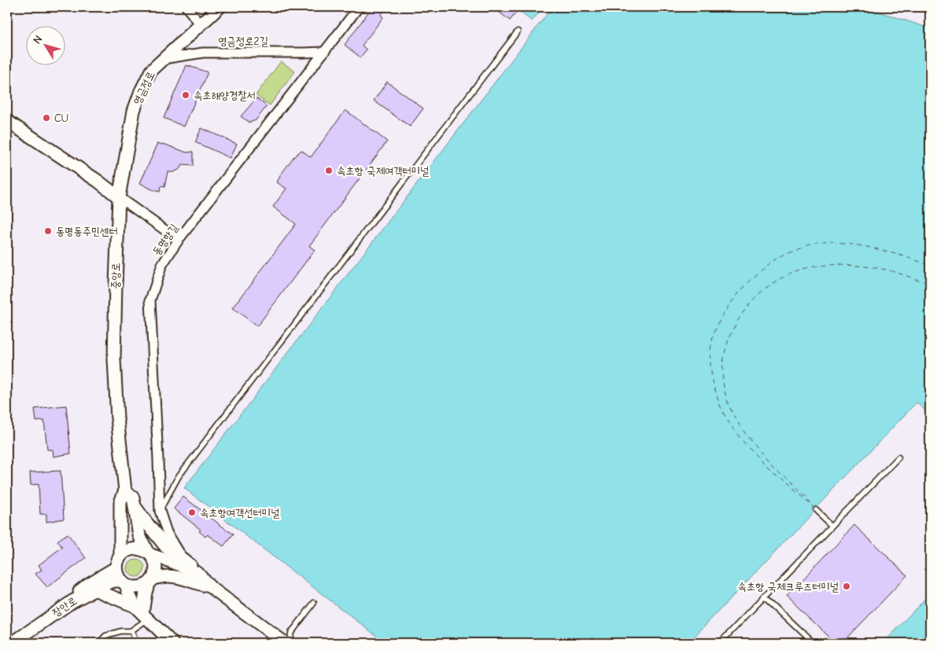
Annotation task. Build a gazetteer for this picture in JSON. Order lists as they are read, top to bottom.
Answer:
{
  "streets": {
    "street": [
      "영금정로2길",
      "영금정로",
      "동명항길",
      "중앙로",
      "장안로"
    ]
  },
  "crossings": [
    ["영금정로2길", "영금정로"],
    ["영금정로2길", "동명항길"],
    ["영금정로", "중앙로"]
  ],
  "places": [
    "속초해양경찰서",
    "CU",
    "속초항 국제여객터미널",
    "동명동주민센터",
    "속초항여객선터미널",
    "속초항 국제크루즈터미널"
  ],
  "north": "top left"
}
